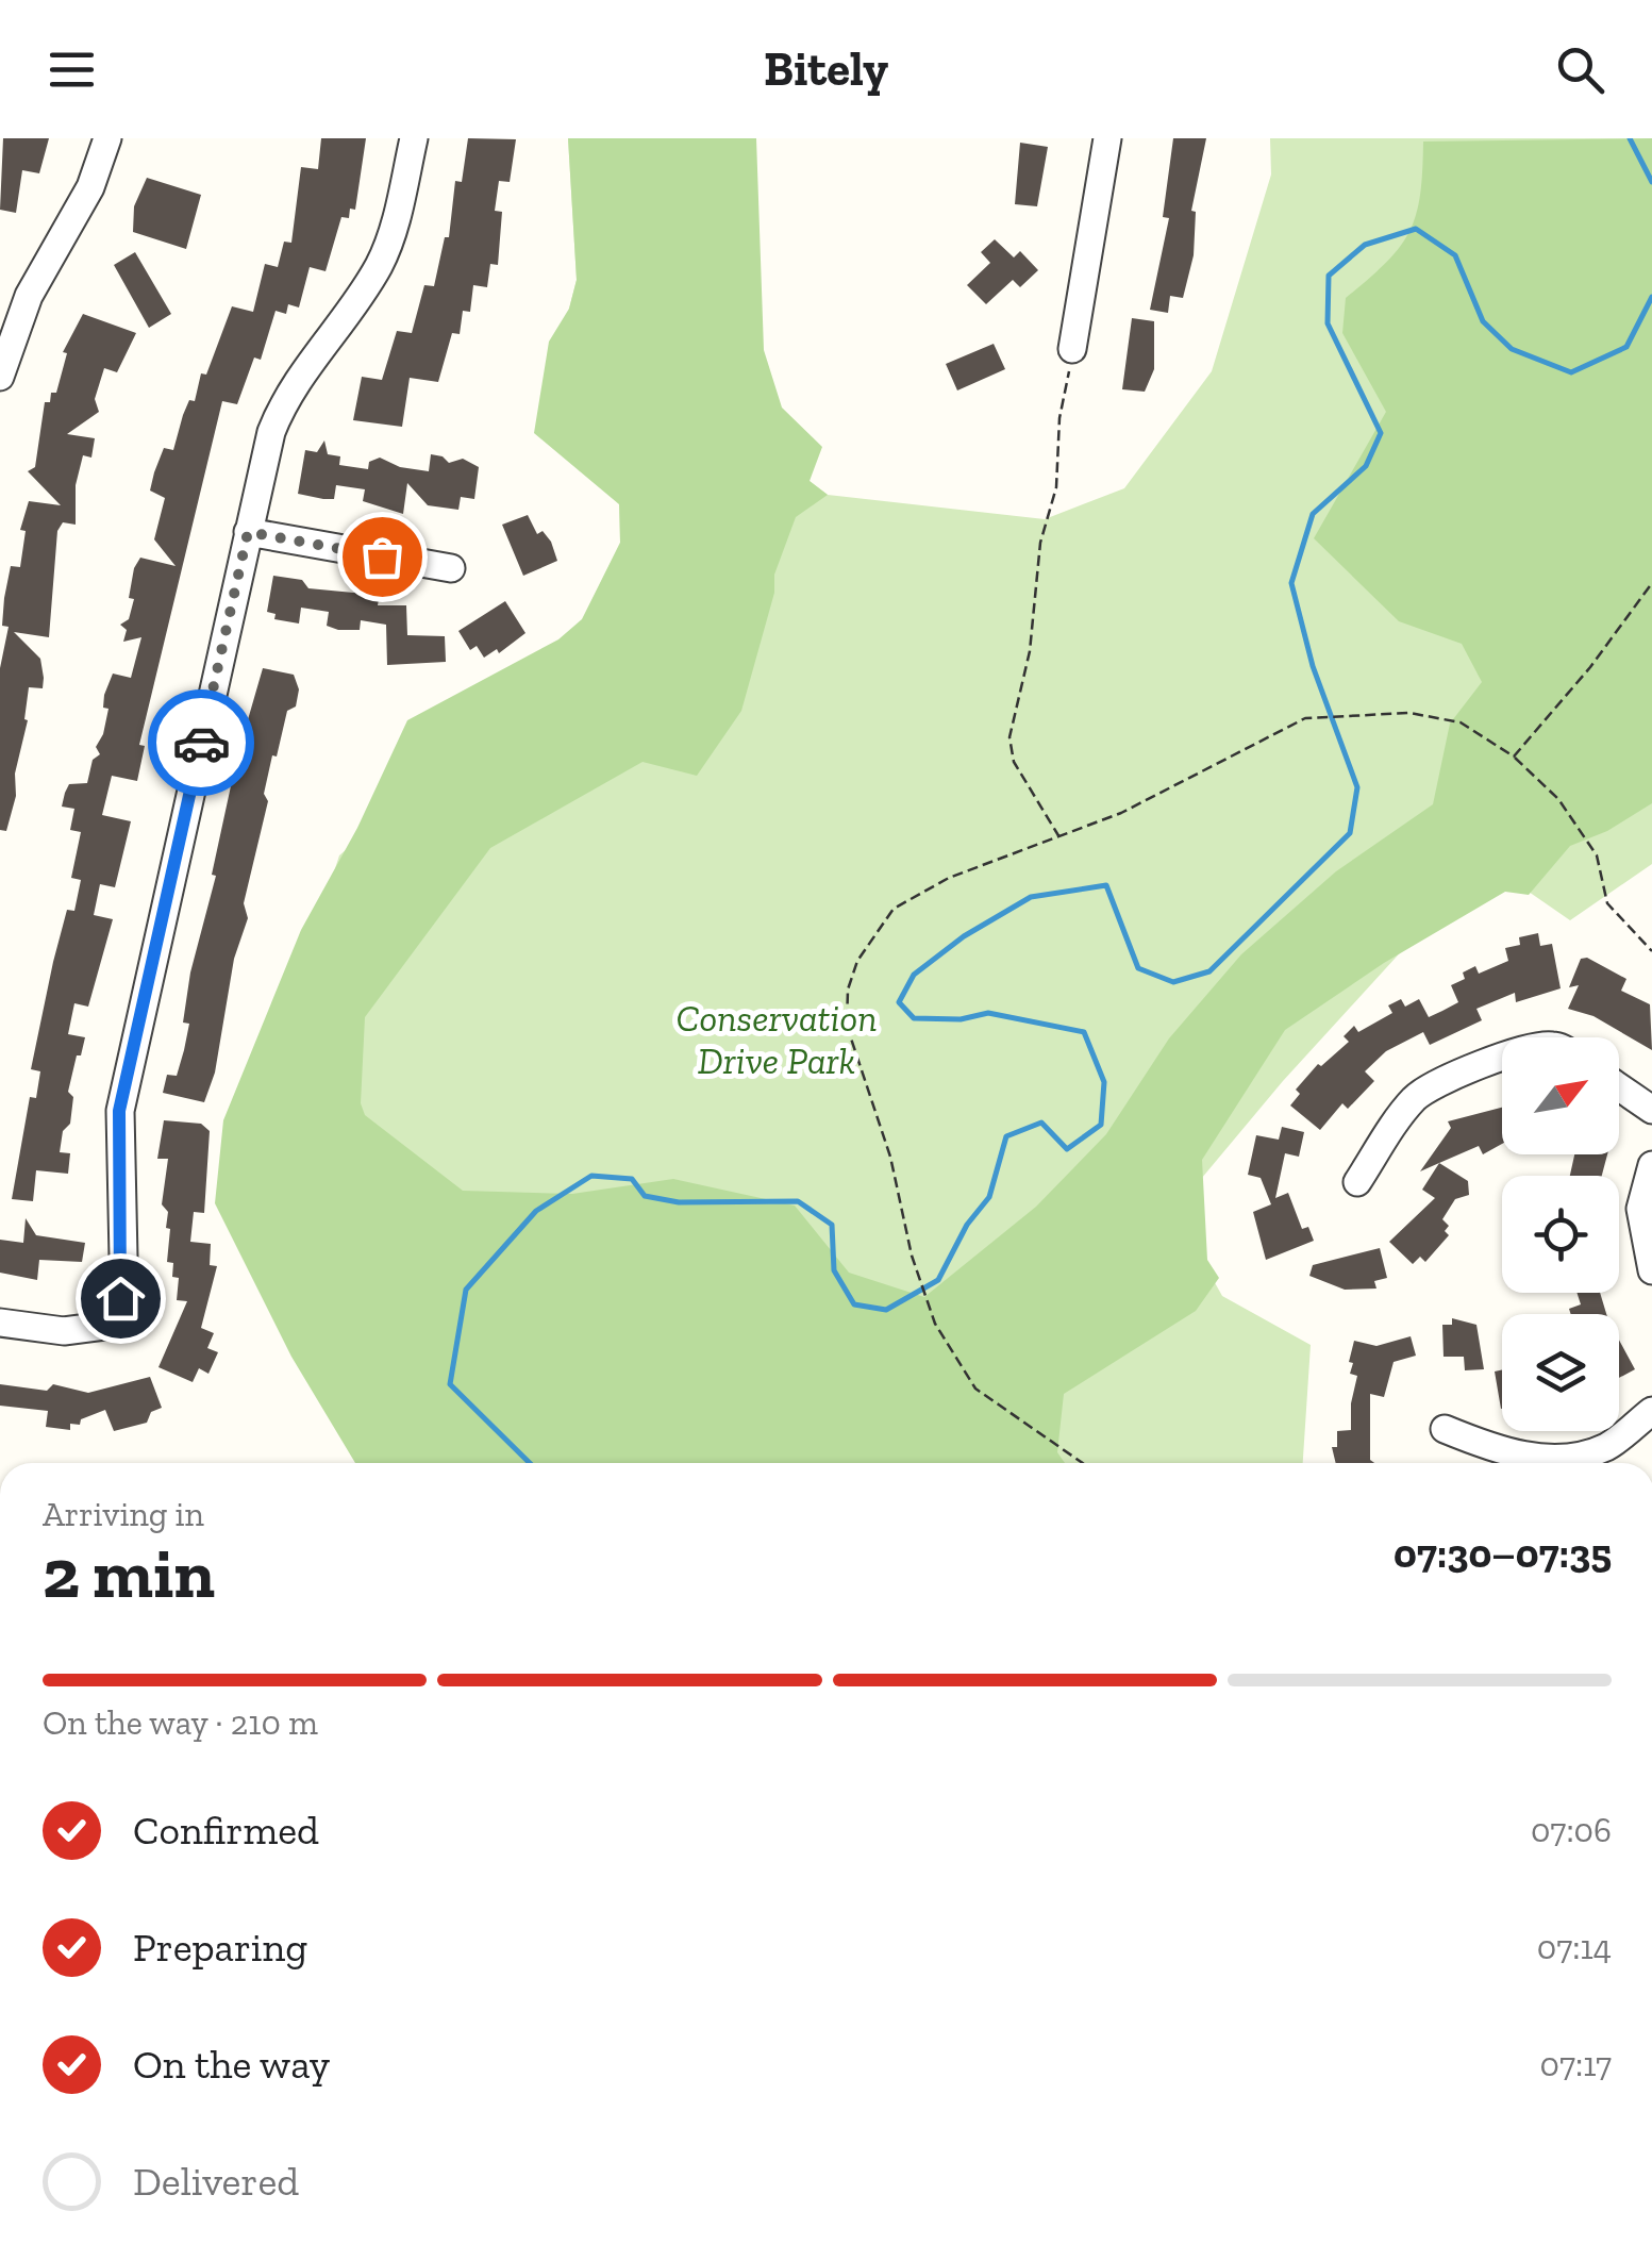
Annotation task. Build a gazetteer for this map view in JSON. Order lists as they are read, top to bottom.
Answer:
{
  "parks": ["Conservation Drive Park"],
  "north": "top right",
  "page": {
    "header": "Bitely",
    "heading": ["2 min", "Arriving in", "07:30–07:35"],
    "bar": "On the way · 210 m",
    "list": [
      ["Confirmed", "07:06"],
      ["Preparing", "07:14"],
      ["On the way", "07:17"],
      "Delivered"
    ]
  }
}
